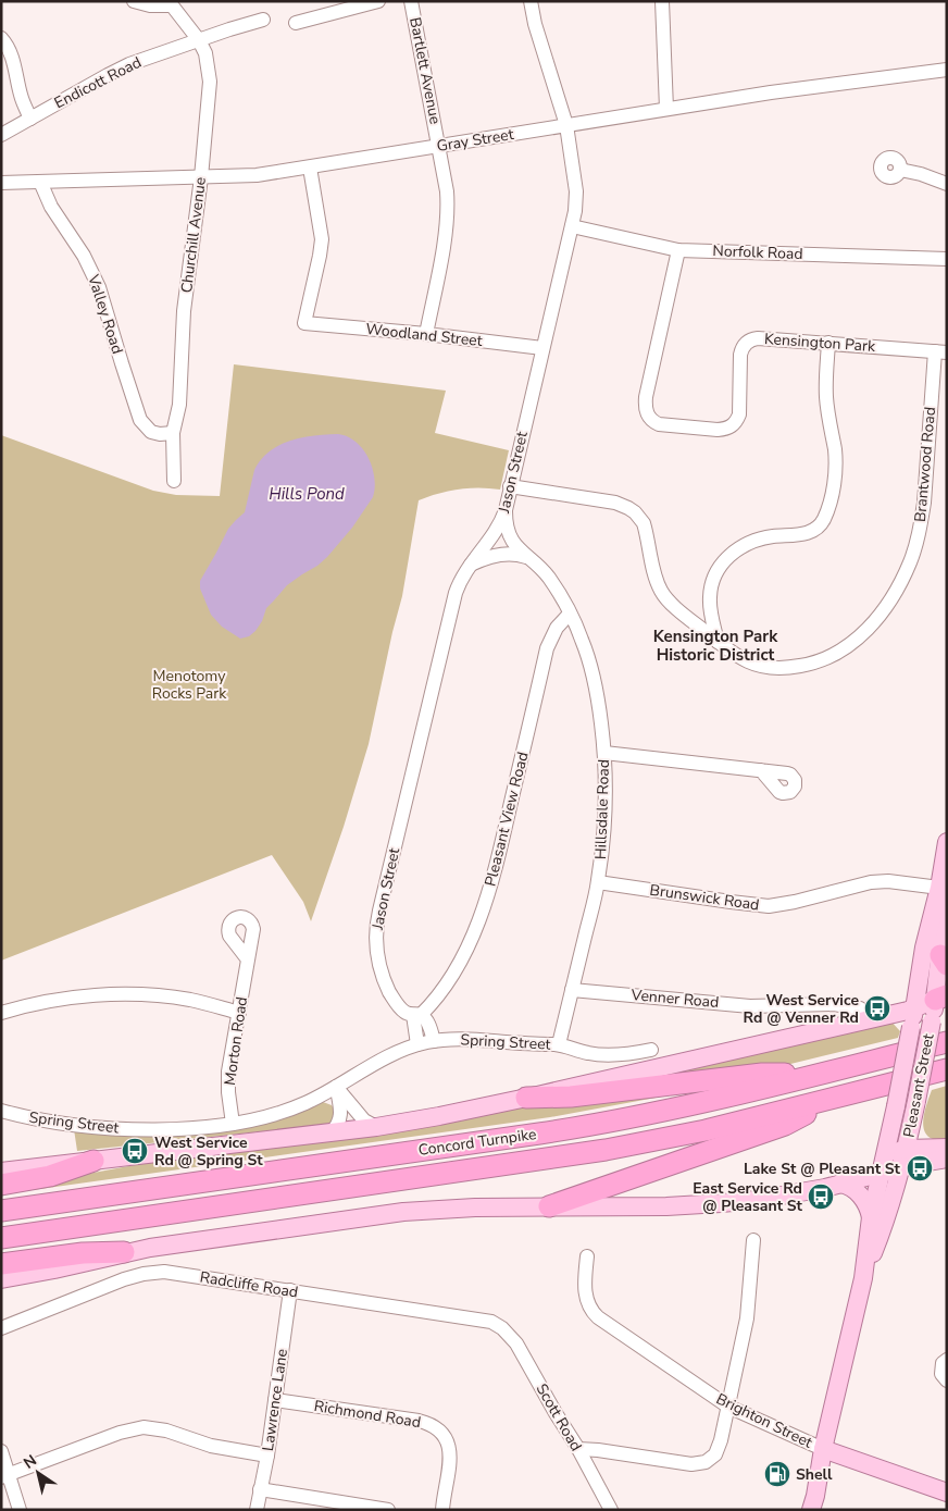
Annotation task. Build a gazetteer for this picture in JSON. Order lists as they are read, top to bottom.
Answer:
{
  "streets": {
    "highway": ["Concord Turnpike"],
    "main road": ["Pleasant Street", "Brighton Street"],
    "street": [
      "Bartlett Avenue",
      "Endicott Road",
      "Gray Street",
      "Churchill Avenue",
      "Norfolk Road",
      "Valley Road",
      "Woodland Street",
      "Kensington Park",
      "Brantwood Road",
      "Jason Street",
      "Hillsdale Road",
      "Pleasant View Road",
      "Brunswick Road",
      "Venner Road",
      "Morton Road",
      "Spring Street",
      "Radcliffe Road",
      "Lawrence Lane",
      "Richmond Road",
      "Scott Road"
    ]
  },
  "crossings": [
    ["Bartlett Avenue", "Gray Street"],
    ["Bartlett Avenue", "Woodland Street"],
    ["Endicott Road", "Churchill Avenue"],
    ["Gray Street", "Churchill Avenue"],
    ["Gray Street", "Valley Road"],
    ["Gray Street", "Woodland Street"],
    ["Gray Street", "Jason Street"],
    ["Churchill Avenue", "Valley Road"],
    ["Norfolk Road", "Kensington Park"],
    ["Norfolk Road", "Jason Street"],
    ["Woodland Street", "Jason Street"],
    ["Kensington Park", "Brantwood Road"],
    ["Brantwood Road", "Jason Street"],
    ["Jason Street", "Hillsdale Road"],
    ["Jason Street", "Pleasant View Road"],
    ["Jason Street", "Spring Street"],
    ["Hillsdale Road", "Pleasant View Road"],
    ["Hillsdale Road", "Brunswick Road"],
    ["Hillsdale Road", "Venner Road"],
    ["Hillsdale Road", "Spring Street"],
    ["Brunswick Road", "Pleasant Street"],
    ["Venner Road", "Concord Turnpike"],
    ["Morton Road", "Spring Street"],
    ["Pleasant Street", "Concord Turnpike"],
    ["Pleasant Street", "Brighton Street"],
    ["Radcliffe Road", "Lawrence Lane"],
    ["Radcliffe Road", "Scott Road"],
    ["Lawrence Lane", "Richmond Road"]
  ],
  "districts": ["Kensington Park Historic District"],
  "water": ["Hills Pond"],
  "parks": ["Menotomy Rocks Park"],
  "places": {
    "bus stop": [
      "West Service Rd @ Venner Rd",
      "West Service Rd @ Spring St",
      "Lake St @ Pleasant St",
      "East Service Rd @ Pleasant St"
    ],
    "fuel station": ["Shell"]
  },
  "north": "top left"
}
